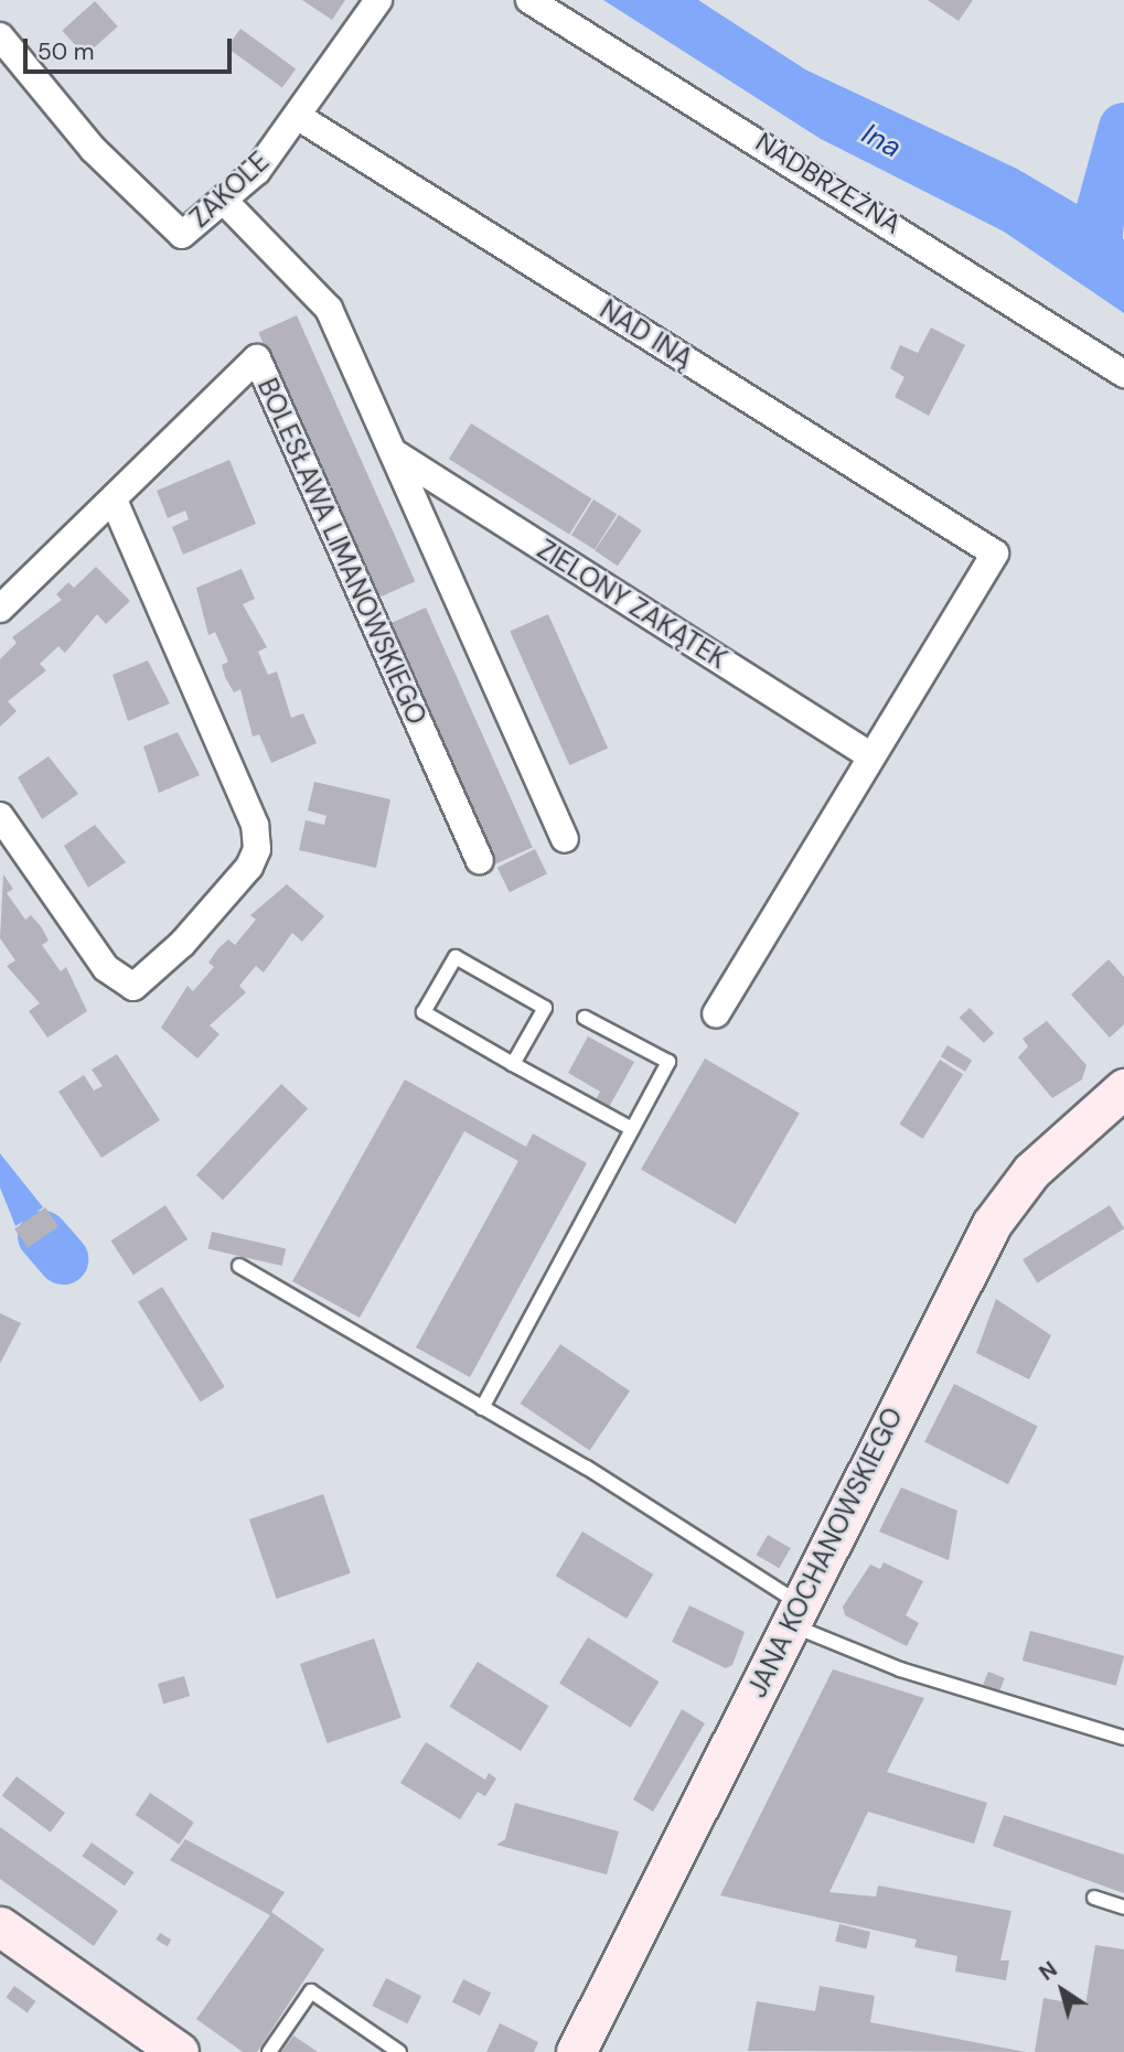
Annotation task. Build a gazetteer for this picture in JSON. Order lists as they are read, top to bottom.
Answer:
{
  "streets": {
    "street": [
      "NADBRZEŻNA",
      "ZAKOLE",
      "NAD INĄ",
      "BOLESŁAWA LIMANOWSKIEGO",
      "ZIELONY ZAKĄTEK",
      "JANA KOCHANOWSKIEGO"
    ]
  },
  "crossings": [
    ["ZAKOLE", "NAD INĄ"],
    ["NAD INĄ", "ZIELONY ZAKĄTEK"]
  ],
  "water": ["Ina"],
  "scale_bar": "50 m",
  "north": "top left"
}
